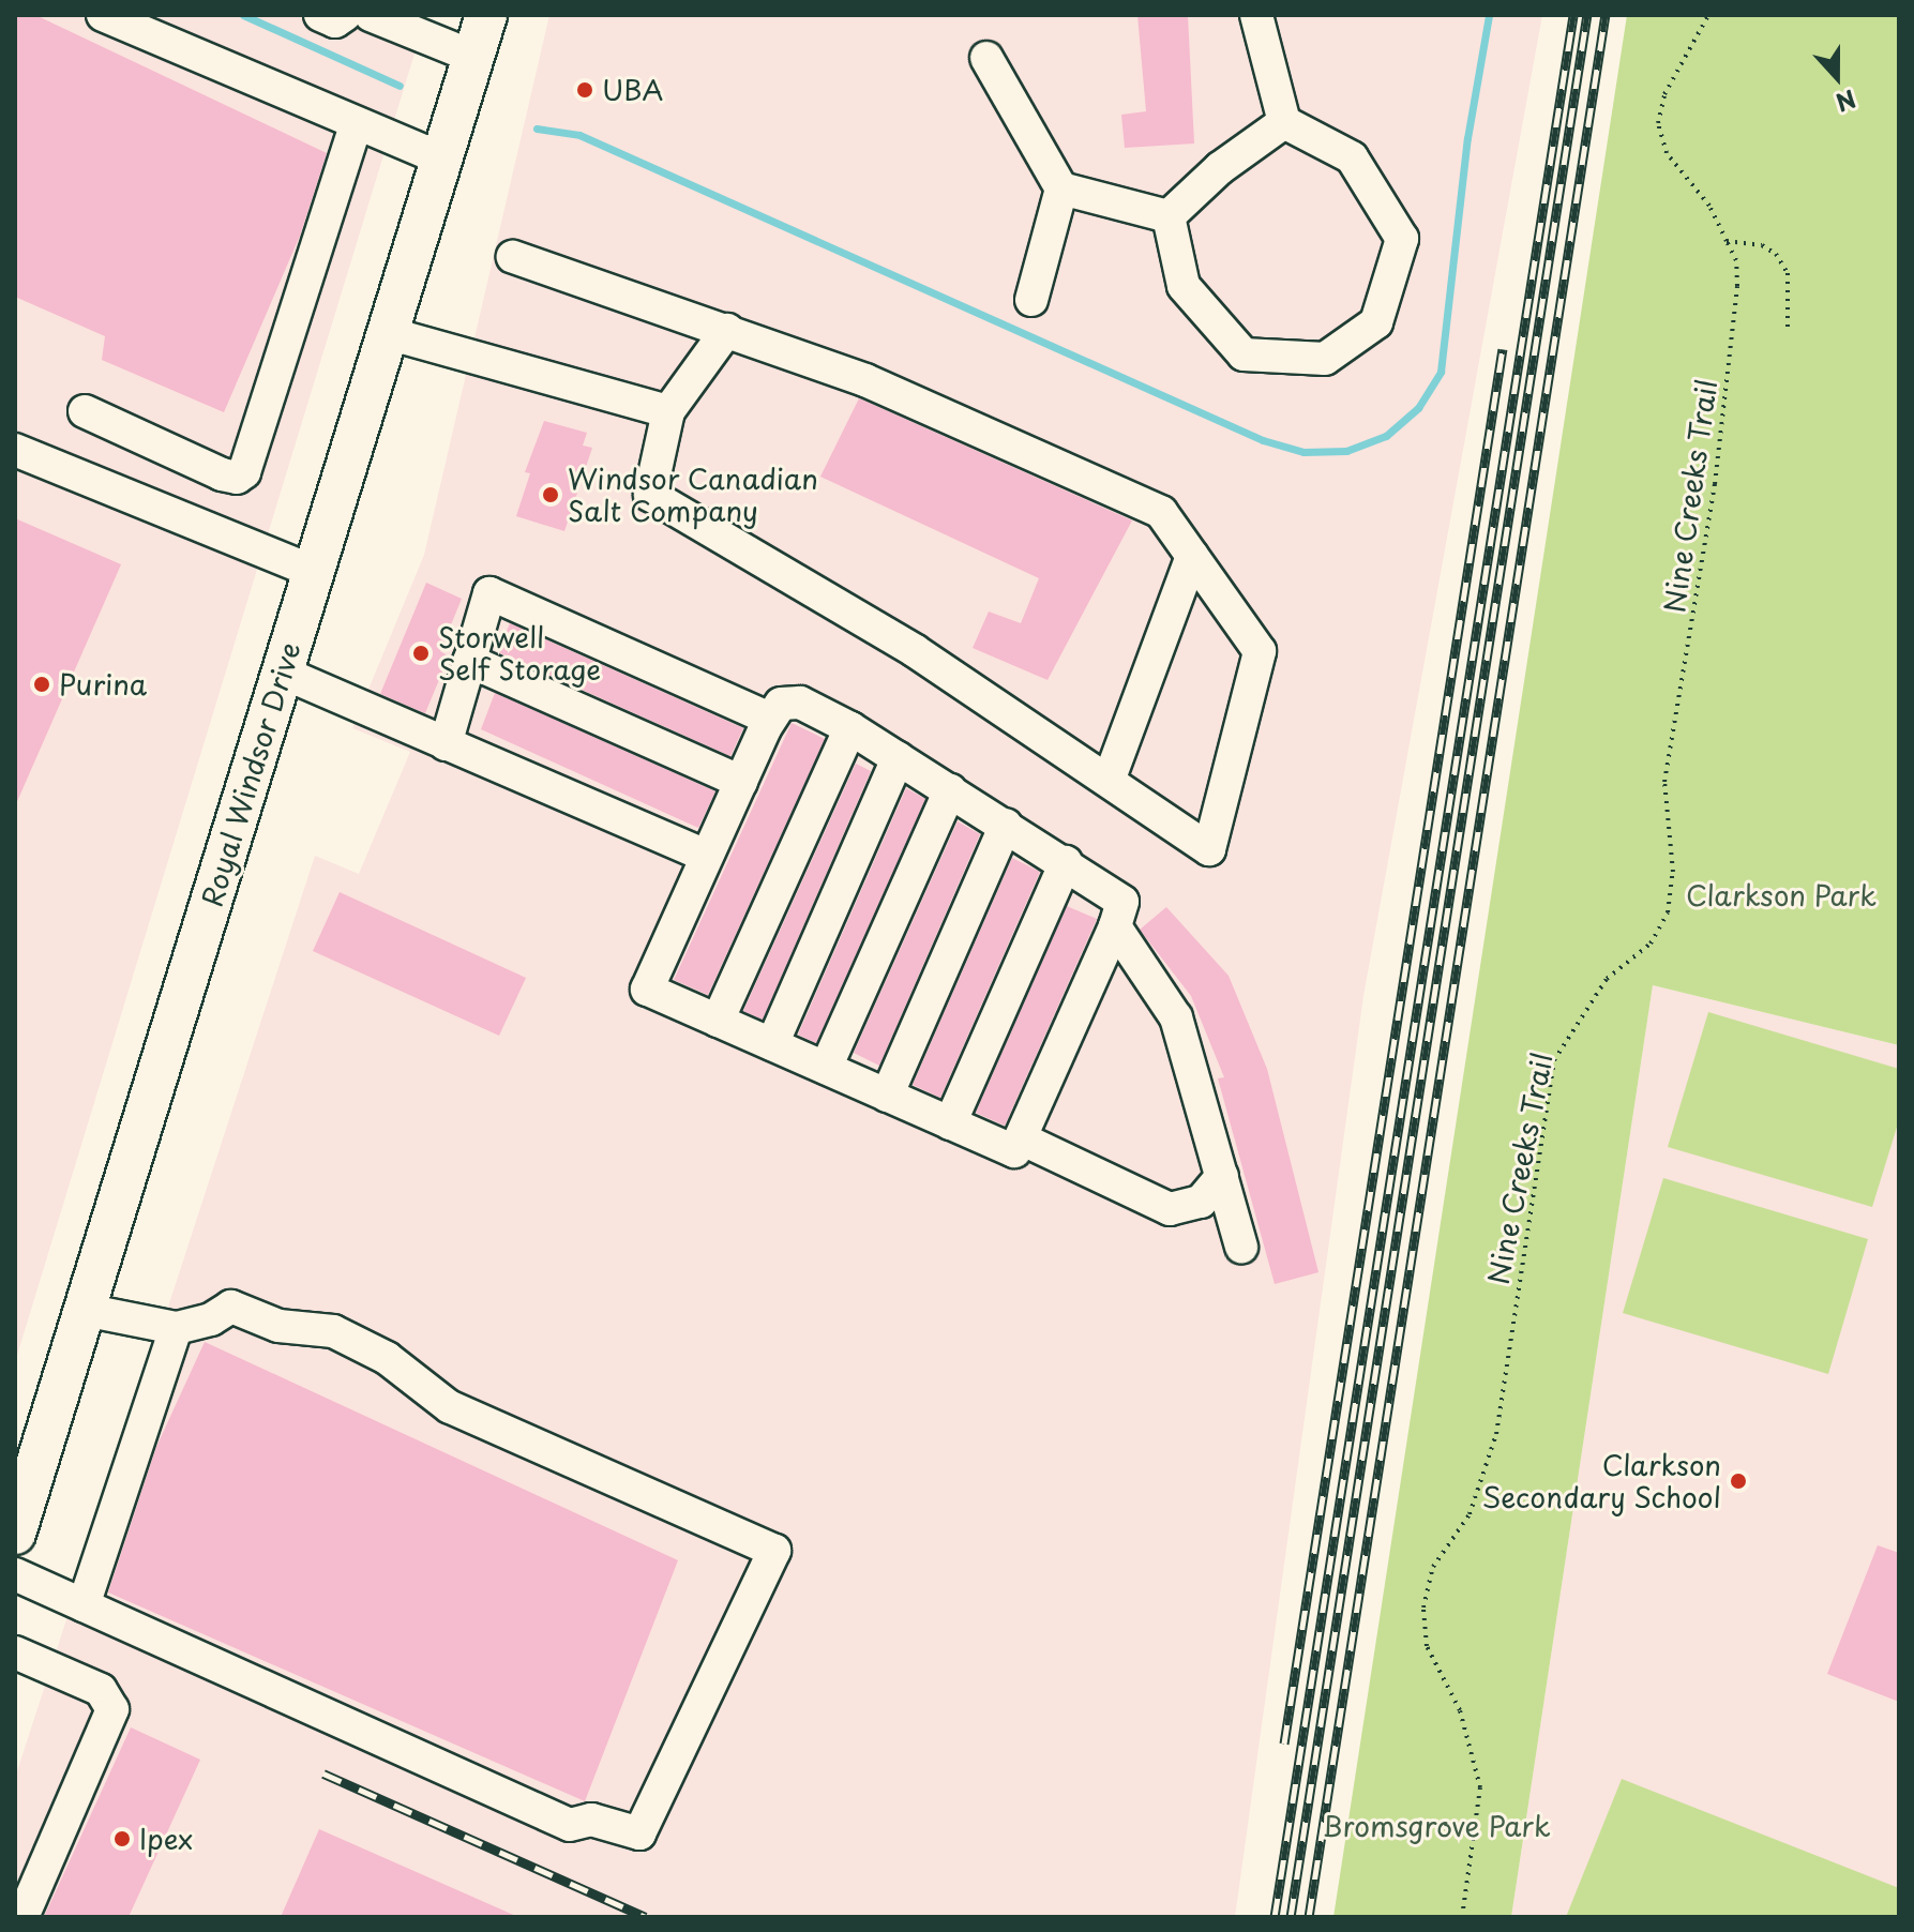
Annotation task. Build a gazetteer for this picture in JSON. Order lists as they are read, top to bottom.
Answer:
{
  "streets": {
    "main road": ["Royal Windsor Drive"],
    "path": ["Nine Creeks Trail"]
  },
  "parks": ["Clarkson Park", "Bromsgrove Park"],
  "places": [
    "UBA",
    "Windsor Canadian Salt Company",
    "Storwell Self Storage",
    "Purina",
    "Clarkson Secondary School",
    "Ipex"
  ],
  "north": "bottom"
}
